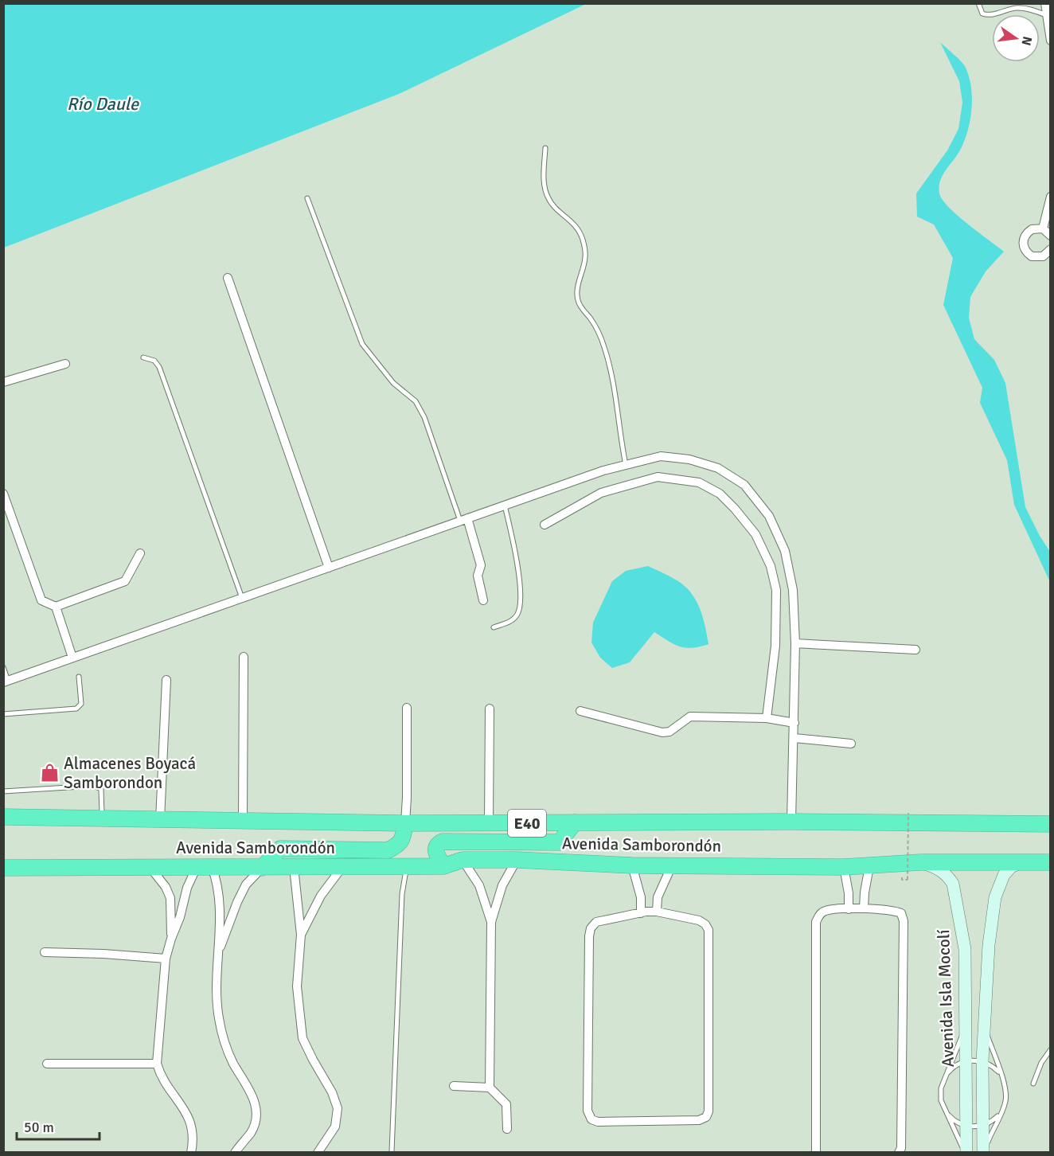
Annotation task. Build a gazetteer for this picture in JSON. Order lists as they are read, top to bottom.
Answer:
{
  "streets": {
    "highway": ["E40", "Avenida Samborondón"],
    "street": ["Avenida Isla Mocolí"]
  },
  "crossings": [
    ["Avenida Samborondón", "Avenida Isla Mocolí"]
  ],
  "water": ["Río Daule"],
  "places": {
    "shop": ["Almacenes Boyacá Samborondon"]
  },
  "scale_bar": "50 m",
  "north": "right"
}
